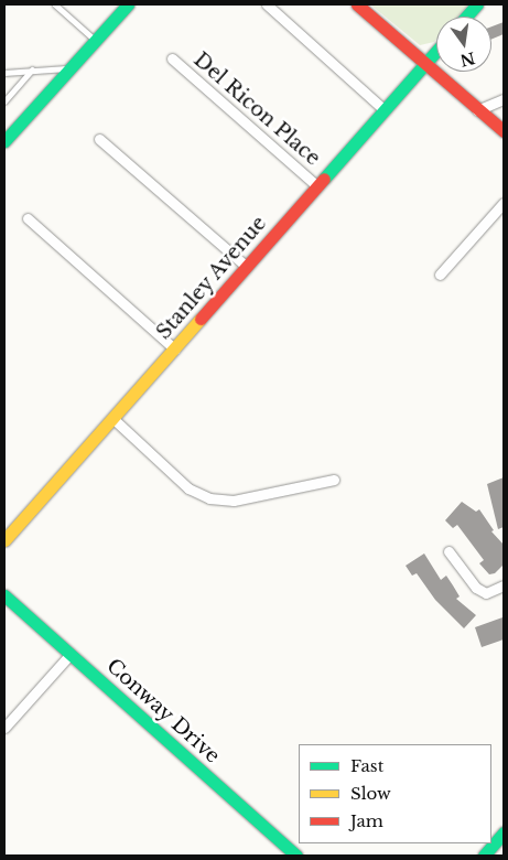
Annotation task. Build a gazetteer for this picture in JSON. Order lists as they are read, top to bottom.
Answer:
{
  "streets": {
    "street": ["Del Ricon Place", "Stanley Avenue", "Conway Drive"]
  },
  "crossings": [
    ["Del Ricon Place", "Stanley Avenue"]
  ],
  "legend": ["Fast", "Slow", "Jam"],
  "north": "bottom"
}
